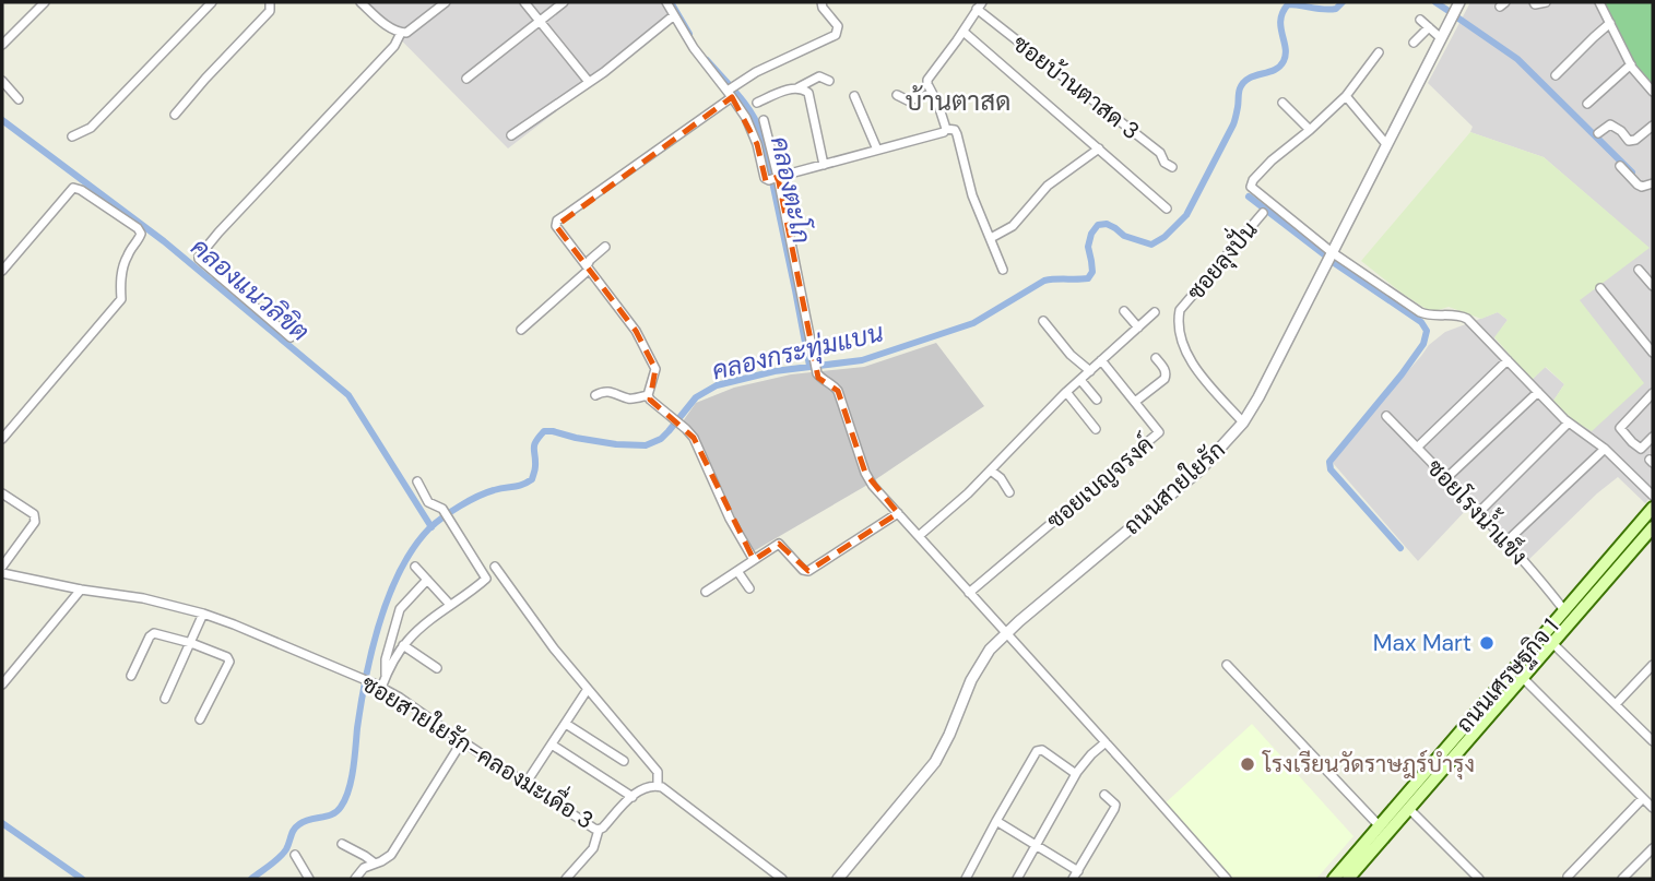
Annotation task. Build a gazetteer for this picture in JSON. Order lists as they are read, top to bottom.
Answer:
{
  "streets": {
    "main road": ["ถนนเศรษฐกิจ 1"],
    "street": [
      "ซอยบ้านตาสด 3",
      "ซอยลุงปั่น",
      "ซอยเบญจรงค์",
      "ถนนสายใยรัก",
      "ซอยโรงน้ำแข็ง",
      "ซอยสายใยรัก-คลองมะเดื่อ 3"
    ]
  },
  "crossings": [
    ["ซอยลุงปั่น", "ถนนสายใยรัก"],
    ["ซอยโรงน้ำแข็ง", "ถนนเศรษฐกิจ 1"]
  ],
  "districts": ["บ้านตาสด"],
  "water": ["คลองตะโก", "คลองแนวลิขิต", "คลองกระทุ่มแบน"],
  "places": ["Max Mart", "โรงเรียนวัดราษฎร์บํารุง"]
}
